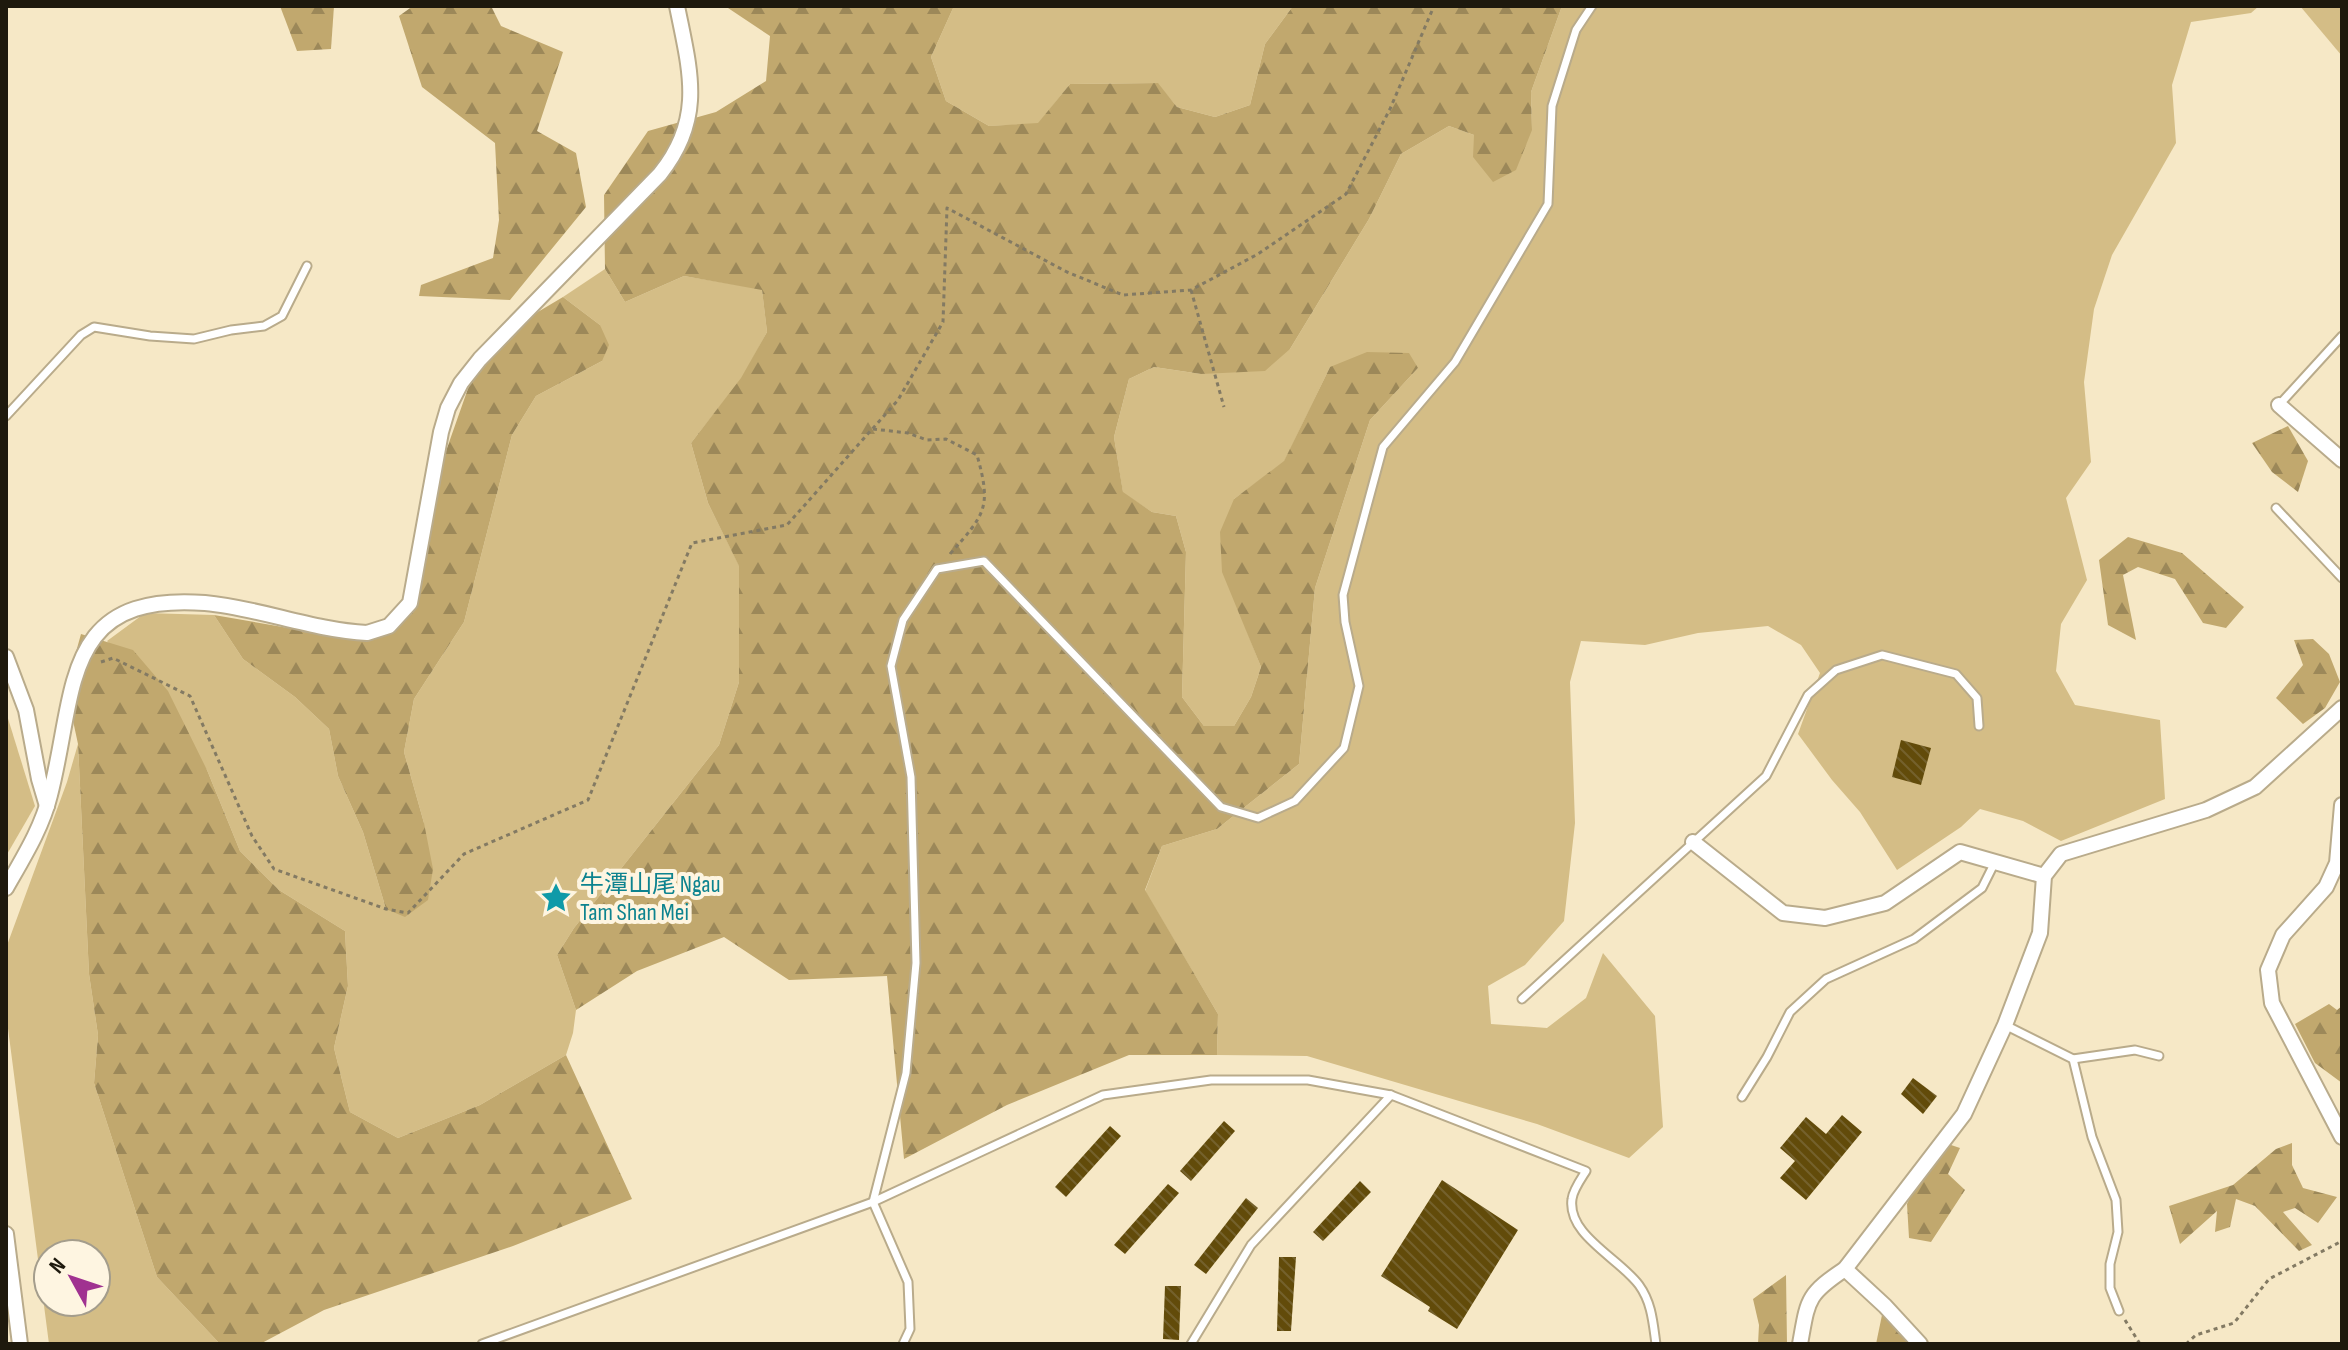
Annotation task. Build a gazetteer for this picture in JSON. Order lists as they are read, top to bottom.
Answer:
{
  "places": {
    "place": ["牛潭山尾 Ngau Tam Shan Mei"]
  },
  "north": "top left"
}
